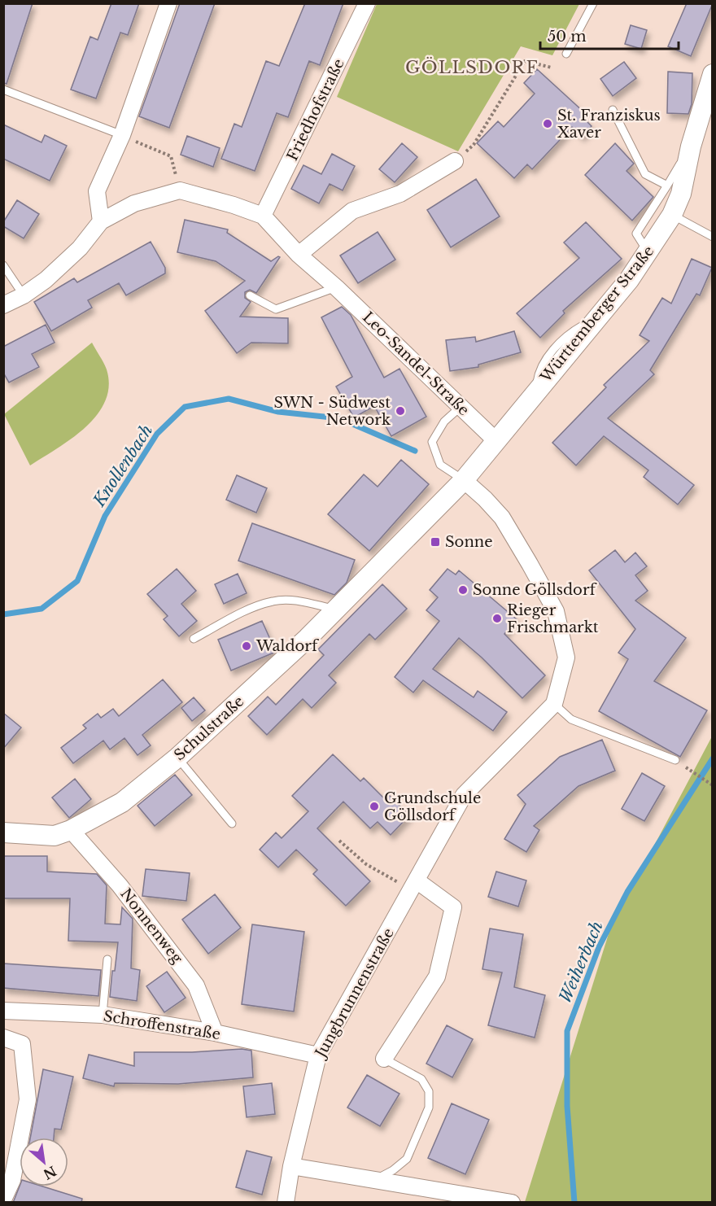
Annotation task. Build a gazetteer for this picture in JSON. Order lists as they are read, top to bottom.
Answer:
{
  "streets": {
    "street": [
      "Friedhofstraße",
      "Württemberger Straße",
      "Leo-Sandel-Straße",
      "Schulstraße",
      "Nonnenweg",
      "Jungbrunnenstraße",
      "Schroffenstraße"
    ]
  },
  "crossings": [
    ["Friedhofstraße", "Leo-Sandel-Straße"],
    ["Württemberger Straße", "Leo-Sandel-Straße"],
    ["Württemberger Straße", "Schulstraße"],
    ["Württemberger Straße", "Jungbrunnenstraße"],
    ["Schulstraße", "Nonnenweg"],
    ["Schulstraße", "Jungbrunnenstraße"],
    ["Nonnenweg", "Schroffenstraße"],
    ["Jungbrunnenstraße", "Schroffenstraße"]
  ],
  "districts": ["GÖLLSDORF"],
  "water": ["Knollenbach", "Weiherbach"],
  "places": {
    "other": [
      "St. Franziskus Xaver",
      "SWN - Südwest Network",
      "Sonne Göllsdorf",
      "Rieger Frischmarkt",
      "Waldorf",
      "Grundschule Göllsdorf"
    ],
    "transit": ["Sonne"]
  },
  "scale_bar": "50 m",
  "north": "bottom right"
}
